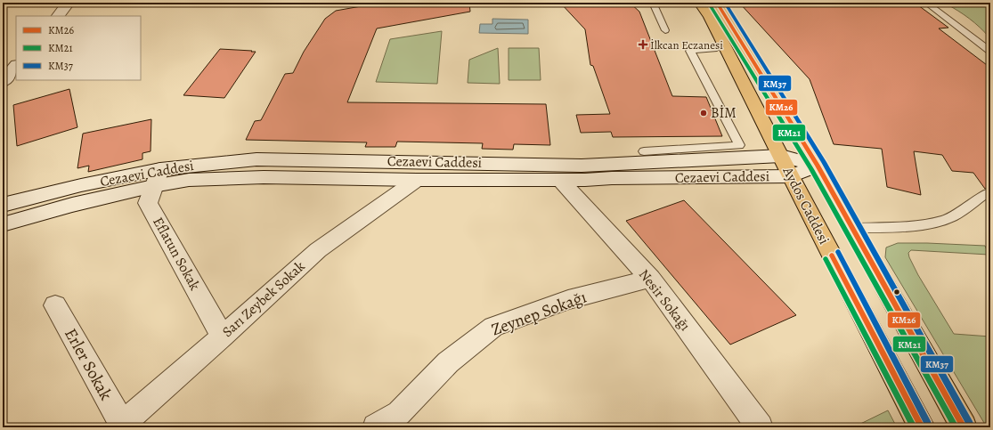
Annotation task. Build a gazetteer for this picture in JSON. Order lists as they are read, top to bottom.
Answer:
{
  "streets": {
    "main road": ["Aydos Caddesi"],
    "street": [
      "Cezaevi Caddesi",
      "Eflatun Sokak",
      "Sarı Zeybek Sokak",
      "Nesir Sokağı",
      "Zeynep Sokağı",
      "Erler Sokak"
    ]
  },
  "crossings": [
    ["Cezaevi Caddesi", "Aydos Caddesi"],
    ["Cezaevi Caddesi", "Eflatun Sokak"],
    ["Cezaevi Caddesi", "Sarı Zeybek Sokak"],
    ["Cezaevi Caddesi", "Nesir Sokağı"],
    ["Eflatun Sokak", "Sarı Zeybek Sokak"],
    ["Sarı Zeybek Sokak", "Erler Sokak"],
    ["Nesir Sokağı", "Zeynep Sokağı"]
  ],
  "places": {
    "health": ["İlkcan Eczanesi"],
    "other": ["BİM"]
  },
  "lines": ["transit line KM26", "transit line KM37", "transit line KM21"],
  "legend": ["KM26", "KM21", "KM37"]
}
